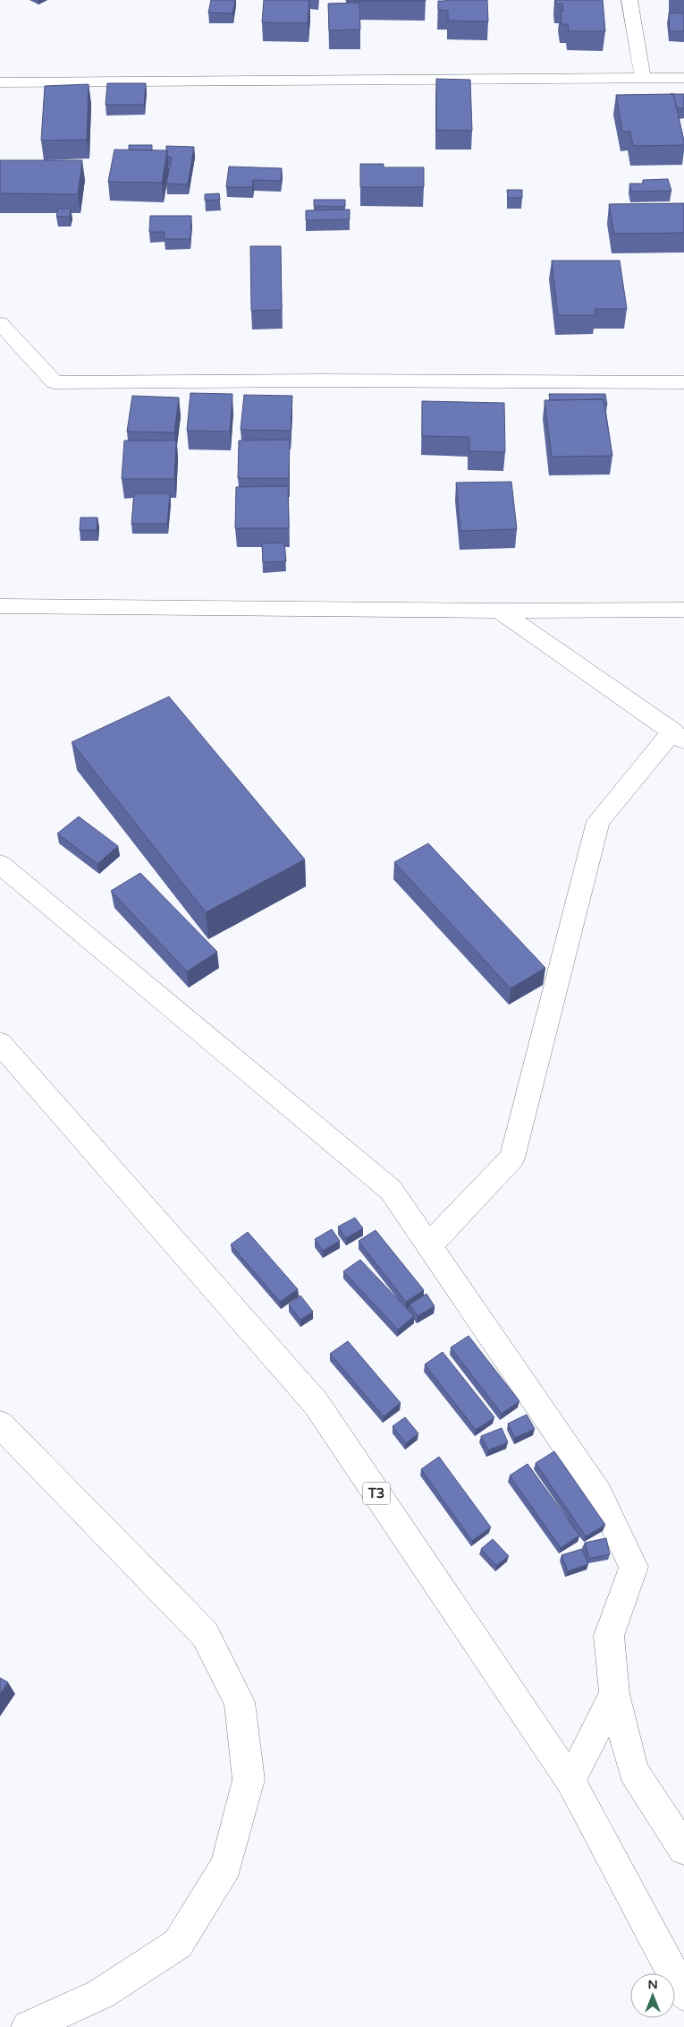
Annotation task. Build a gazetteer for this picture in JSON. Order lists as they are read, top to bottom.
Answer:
{
  "streets": {
    "main road": ["T3"]
  },
  "north": "top"
}
